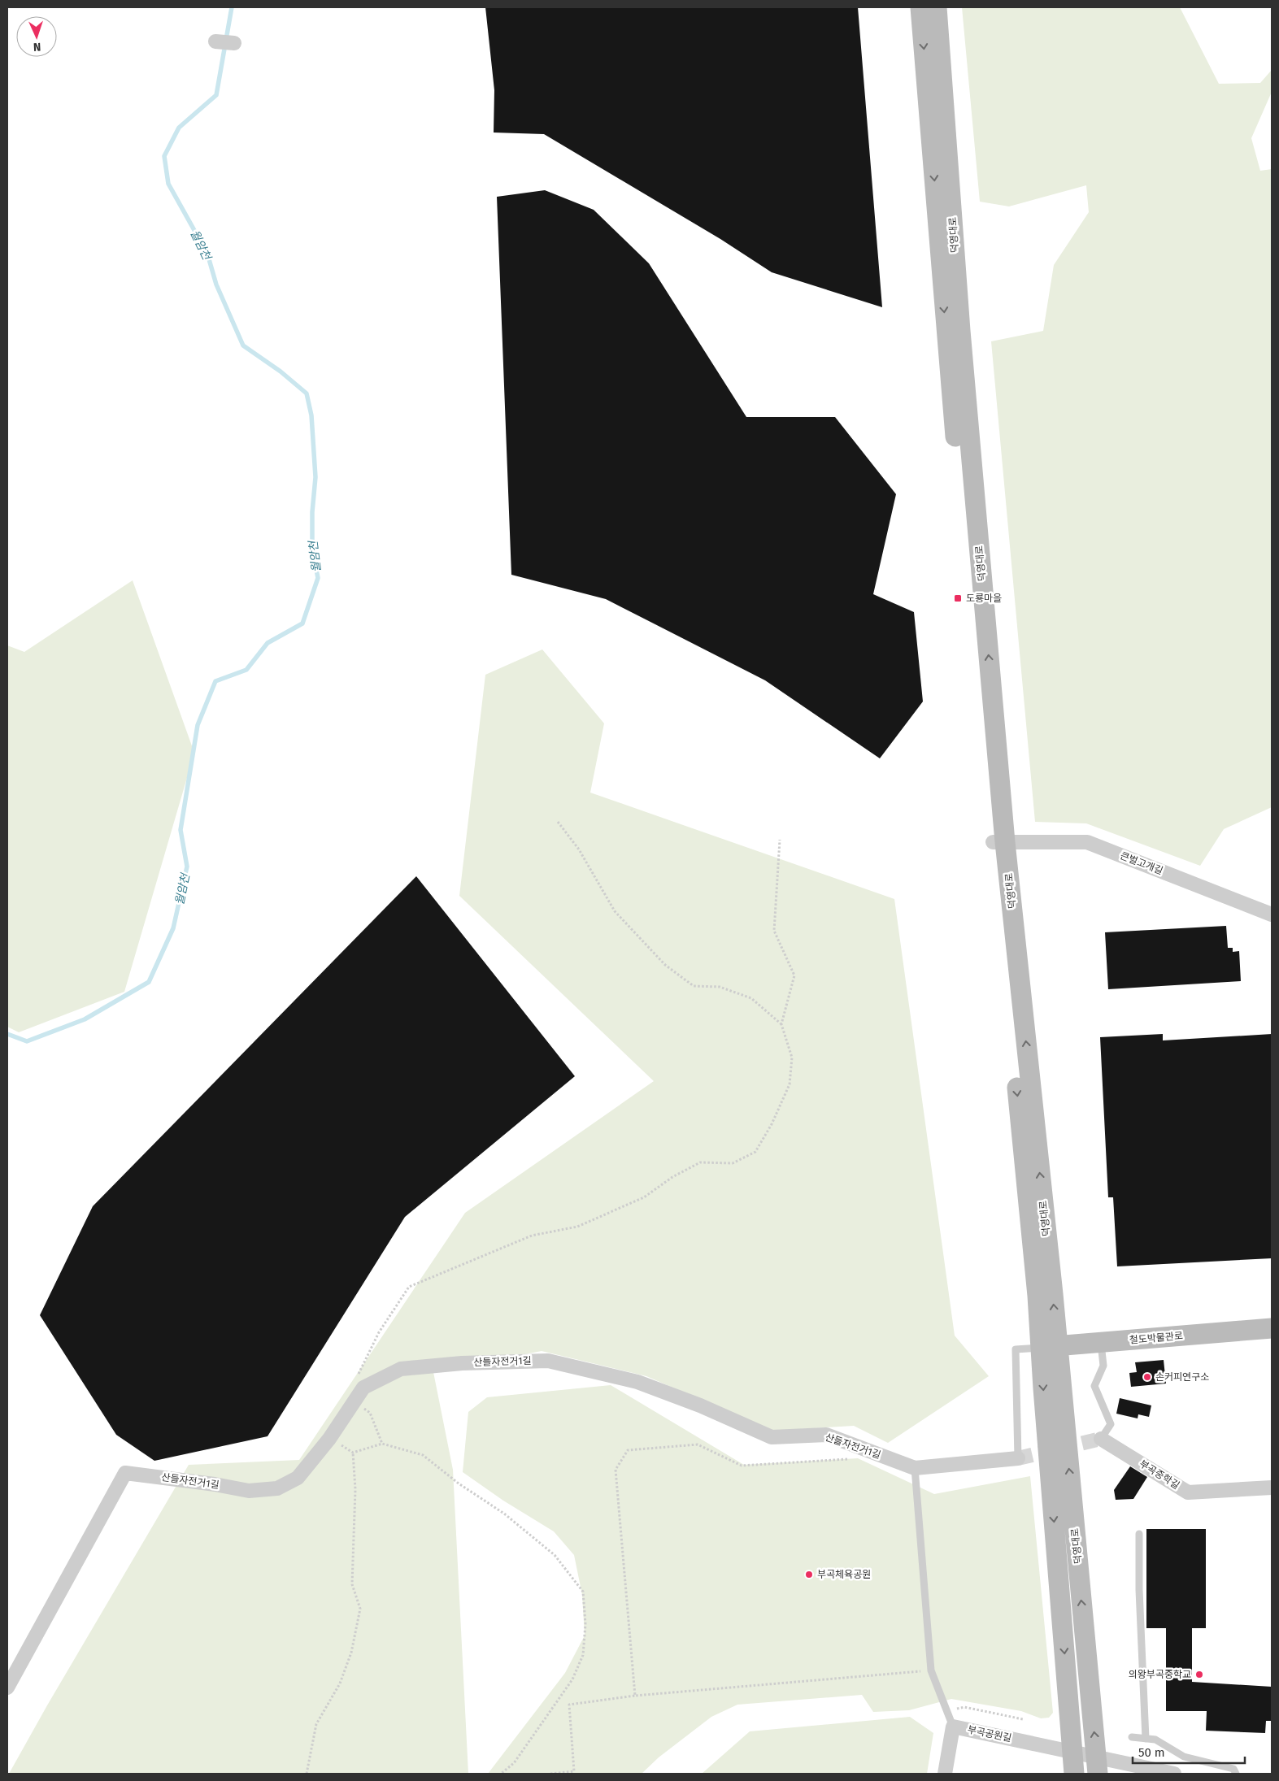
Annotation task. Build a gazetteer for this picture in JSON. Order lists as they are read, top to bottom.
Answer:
{
  "streets": {
    "street": [
      "덕영대로",
      "큰벌고개길",
      "철도박물관로",
      "산들자전거1길",
      "부곡중학길",
      "부곡공원길"
    ]
  },
  "crossings": [
    ["덕영대로", "큰벌고개길"],
    ["덕영대로", "철도박물관로"],
    ["덕영대로", "부곡공원길"]
  ],
  "water": ["월암천"],
  "places": {
    "transit": ["도룡마을"],
    "other": ["손커피연구소", "부곡체육공원", "의왕부곡중학교"]
  },
  "scale_bar": "50 m",
  "north": "bottom"
}
